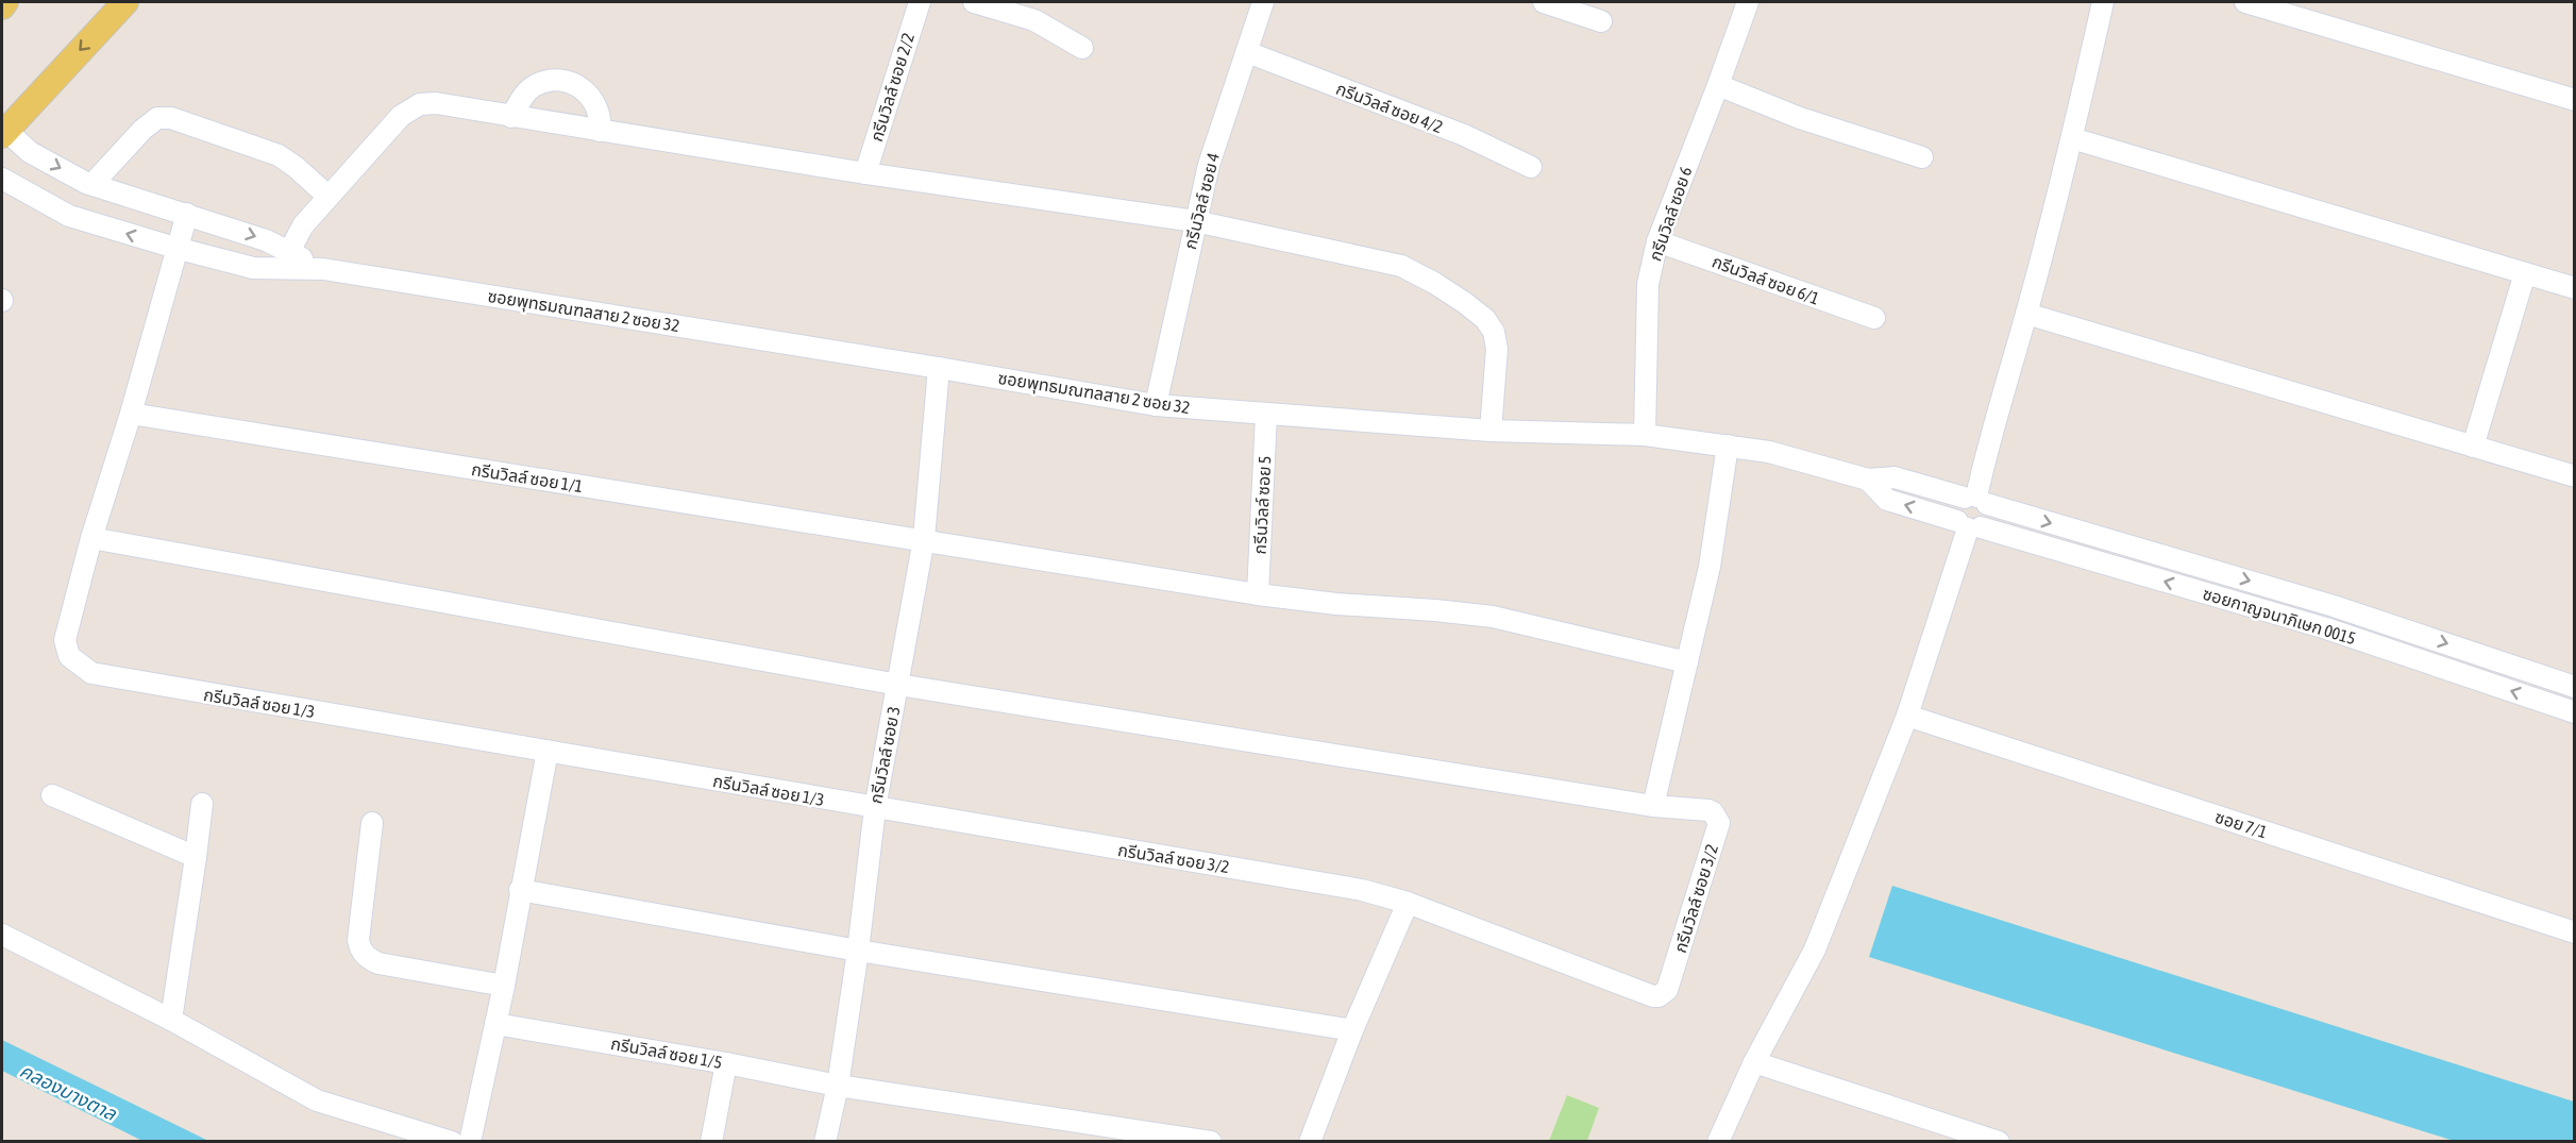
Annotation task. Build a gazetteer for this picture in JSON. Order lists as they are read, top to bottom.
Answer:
{
  "streets": {
    "street": [
      "กรีนวิลล์ ซอย 2/2",
      "กรีนวิลล์ ซอย 4/2",
      "กรีนวิลล์ ซอย 4",
      "กรีนวิลล์ ซอย 6",
      "กรีนวิลล์ ซอย 6/1",
      "ซอยพุทธมณฑลสาย 2 ซอย 32",
      "กรีนวิลล์ ซอย 1/1",
      "กรีนวิลล์ ซอย 5",
      "ซอยกาญจนาภิเษก 0015",
      "กรีนวิลล์ ซอย 1/3",
      "กรีนวิลล์ ซอย 3",
      "ซอย 7/1",
      "กรีนวิลล์ ซอย 3/2",
      "กรีนวิลล์ ซอย 1/5"
    ]
  },
  "crossings": [
    ["กรีนวิลล์ ซอย 4/2", "กรีนวิลล์ ซอย 4"],
    ["กรีนวิลล์ ซอย 4", "ซอยพุทธมณฑลสาย 2 ซอย 32"],
    ["กรีนวิลล์ ซอย 6", "กรีนวิลล์ ซอย 6/1"],
    ["กรีนวิลล์ ซอย 6", "ซอยพุทธมณฑลสาย 2 ซอย 32"],
    ["ซอยพุทธมณฑลสาย 2 ซอย 32", "กรีนวิลล์ ซอย 5"],
    ["ซอยพุทธมณฑลสาย 2 ซอย 32", "ซอยกาญจนาภิเษก 0015"],
    ["ซอยพุทธมณฑลสาย 2 ซอย 32", "กรีนวิลล์ ซอย 1/3"],
    ["ซอยพุทธมณฑลสาย 2 ซอย 32", "กรีนวิลล์ ซอย 3"],
    ["กรีนวิลล์ ซอย 1/1", "กรีนวิลล์ ซอย 5"],
    ["กรีนวิลล์ ซอย 1/1", "กรีนวิลล์ ซอย 1/3"],
    ["กรีนวิลล์ ซอย 1/1", "กรีนวิลล์ ซอย 3"],
    ["กรีนวิลล์ ซอย 1/3", "กรีนวิลล์ ซอย 3"],
    ["กรีนวิลล์ ซอย 1/3", "กรีนวิลล์ ซอย 3/2"],
    ["กรีนวิลล์ ซอย 3", "กรีนวิลล์ ซอย 3/2"],
    ["กรีนวิลล์ ซอย 3", "กรีนวิลล์ ซอย 1/5"]
  ],
  "water": ["คลองบางตาล"]
}
